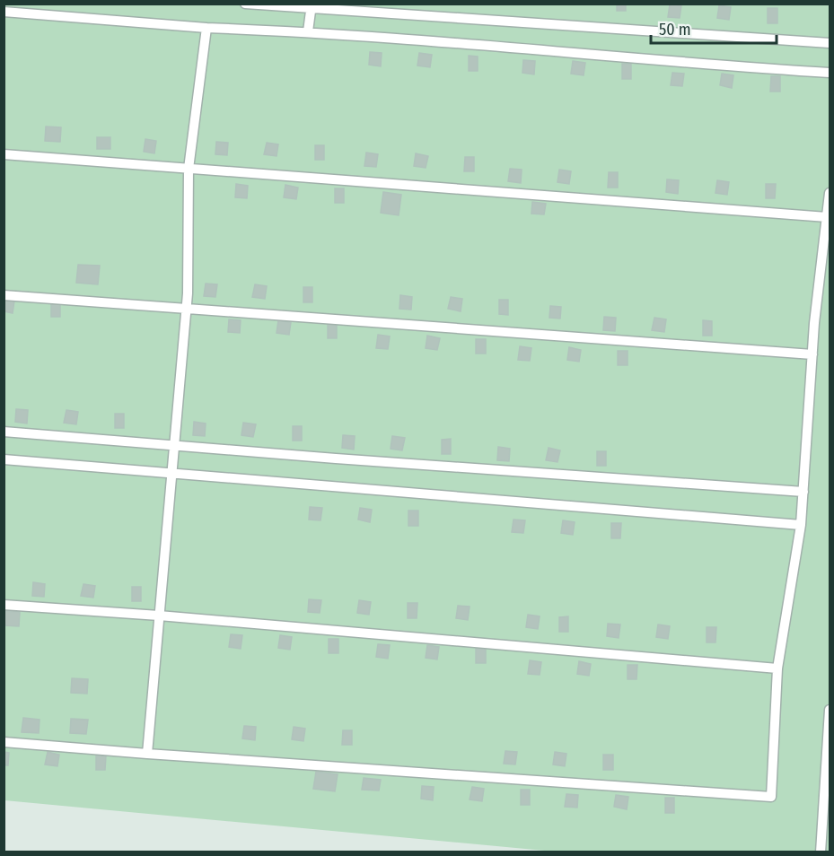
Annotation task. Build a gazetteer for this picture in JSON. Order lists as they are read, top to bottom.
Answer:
{
  "scale_bar": "50 m"
}
